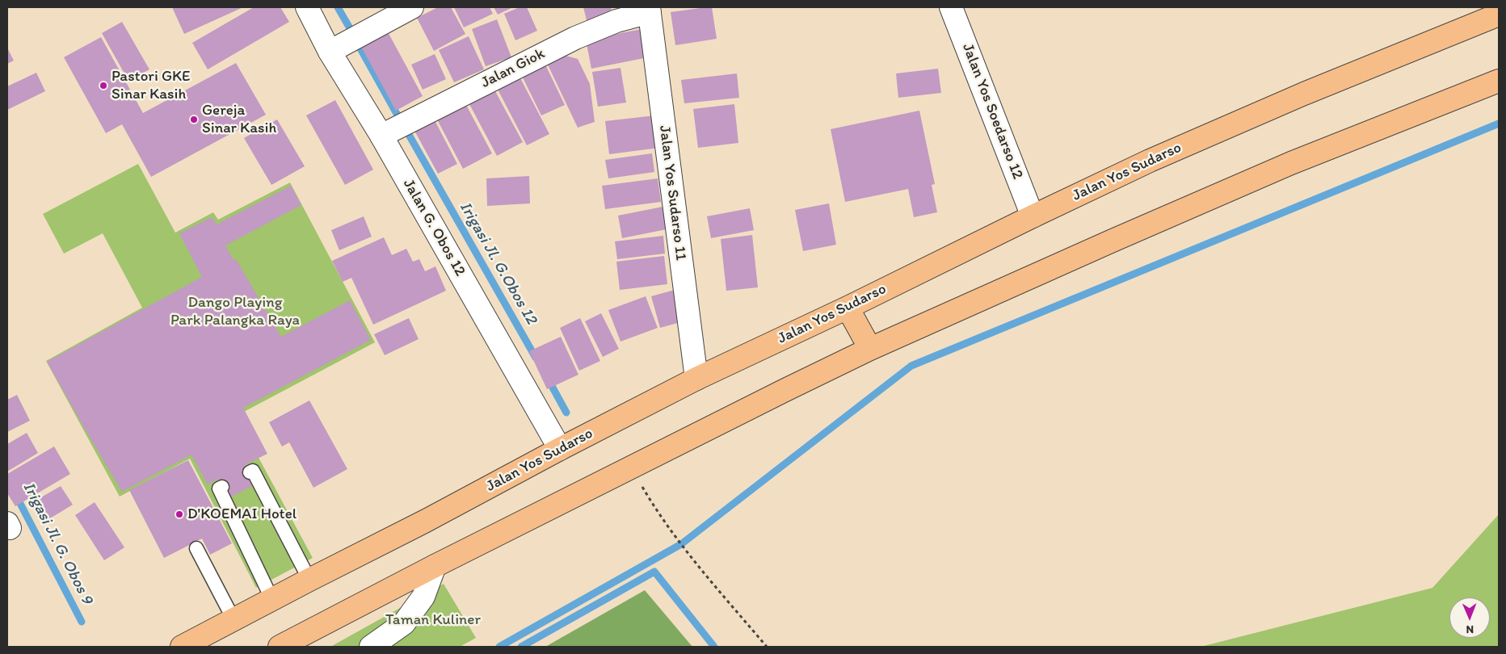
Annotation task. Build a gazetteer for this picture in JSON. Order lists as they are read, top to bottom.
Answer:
{
  "streets": {
    "main road": ["Jalan Yos Sudarso"],
    "street": [
      "Jalan Giok",
      "Jalan Yos Soedarso 12",
      "Jalan Yos Sudarso 11",
      "Jalan G. Obos 12"
    ]
  },
  "crossings": [
    ["Jalan Giok", "Jalan Yos Sudarso 11"],
    ["Jalan Giok", "Jalan G. Obos 12"],
    ["Jalan Yos Soedarso 12", "Jalan Yos Sudarso"],
    ["Jalan Yos Sudarso", "Jalan Yos Sudarso 11"],
    ["Jalan Yos Sudarso", "Jalan G. Obos 12"]
  ],
  "water": ["Irigasi Jl. G.Obos 12", "Irigasi Jl. G. Obos 9"],
  "parks": ["Dango Playing Park Palangka Raya", "Taman Kuliner"],
  "places": ["Pastori GKE Sinar Kasih", "Gereja Sinar Kasih", "D'KOEMAI Hotel"],
  "north": "bottom"
}
